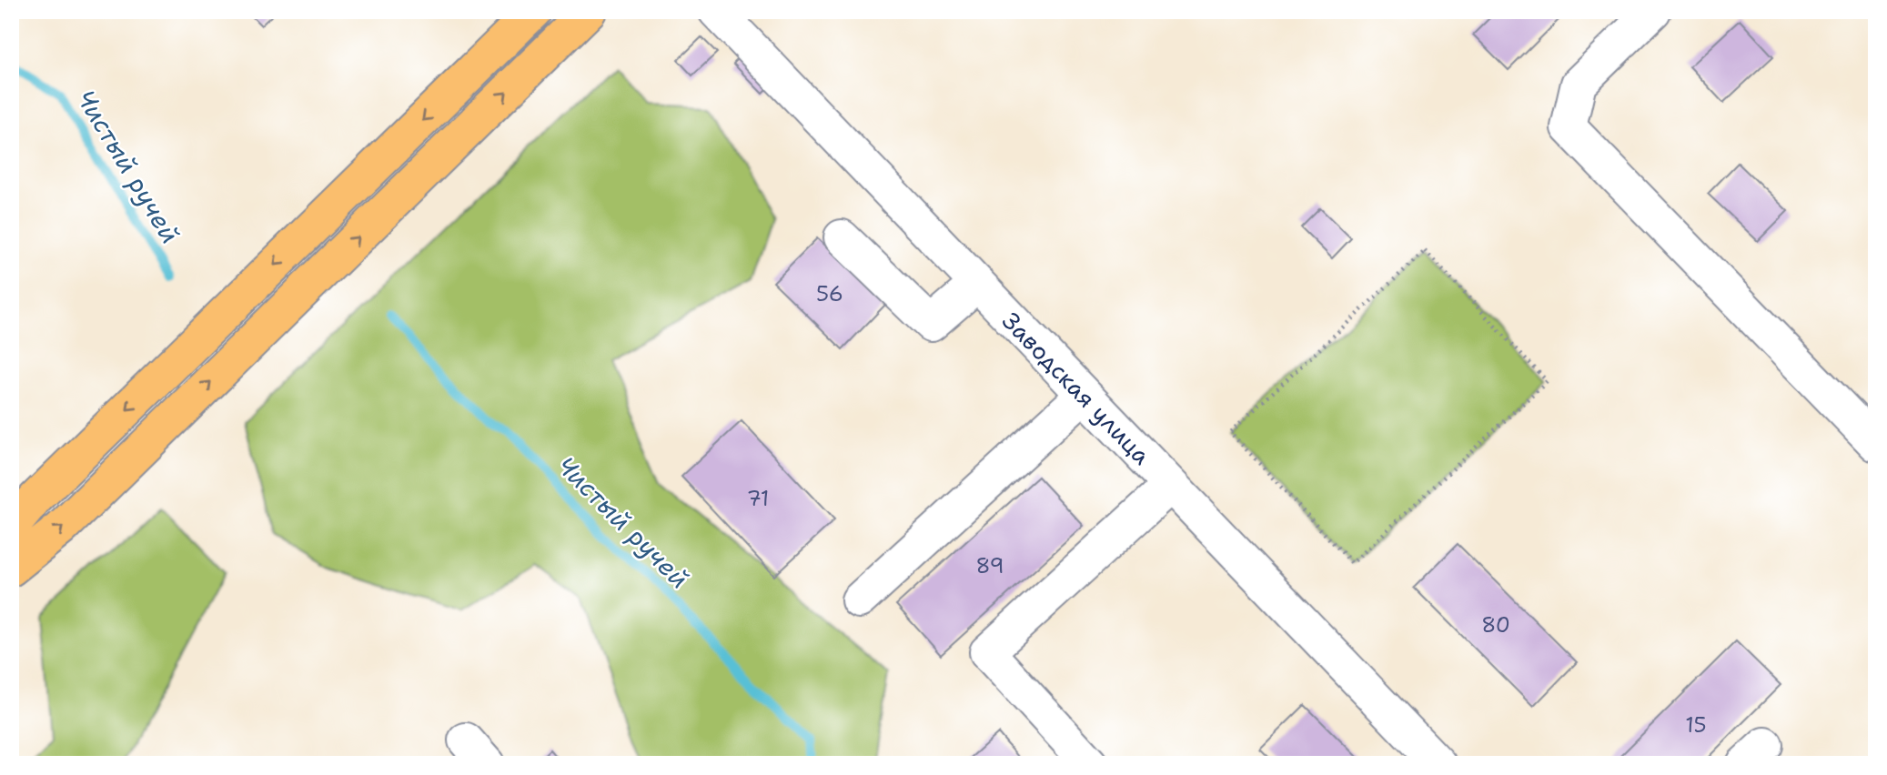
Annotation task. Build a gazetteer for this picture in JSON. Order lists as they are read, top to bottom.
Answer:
{
  "streets": {
    "street": ["Заводская улица"]
  },
  "water": ["Чистый ручей"],
  "house_numbers": [
    "56",
    "71",
    "89",
    "80",
    "15"
  ]
}
